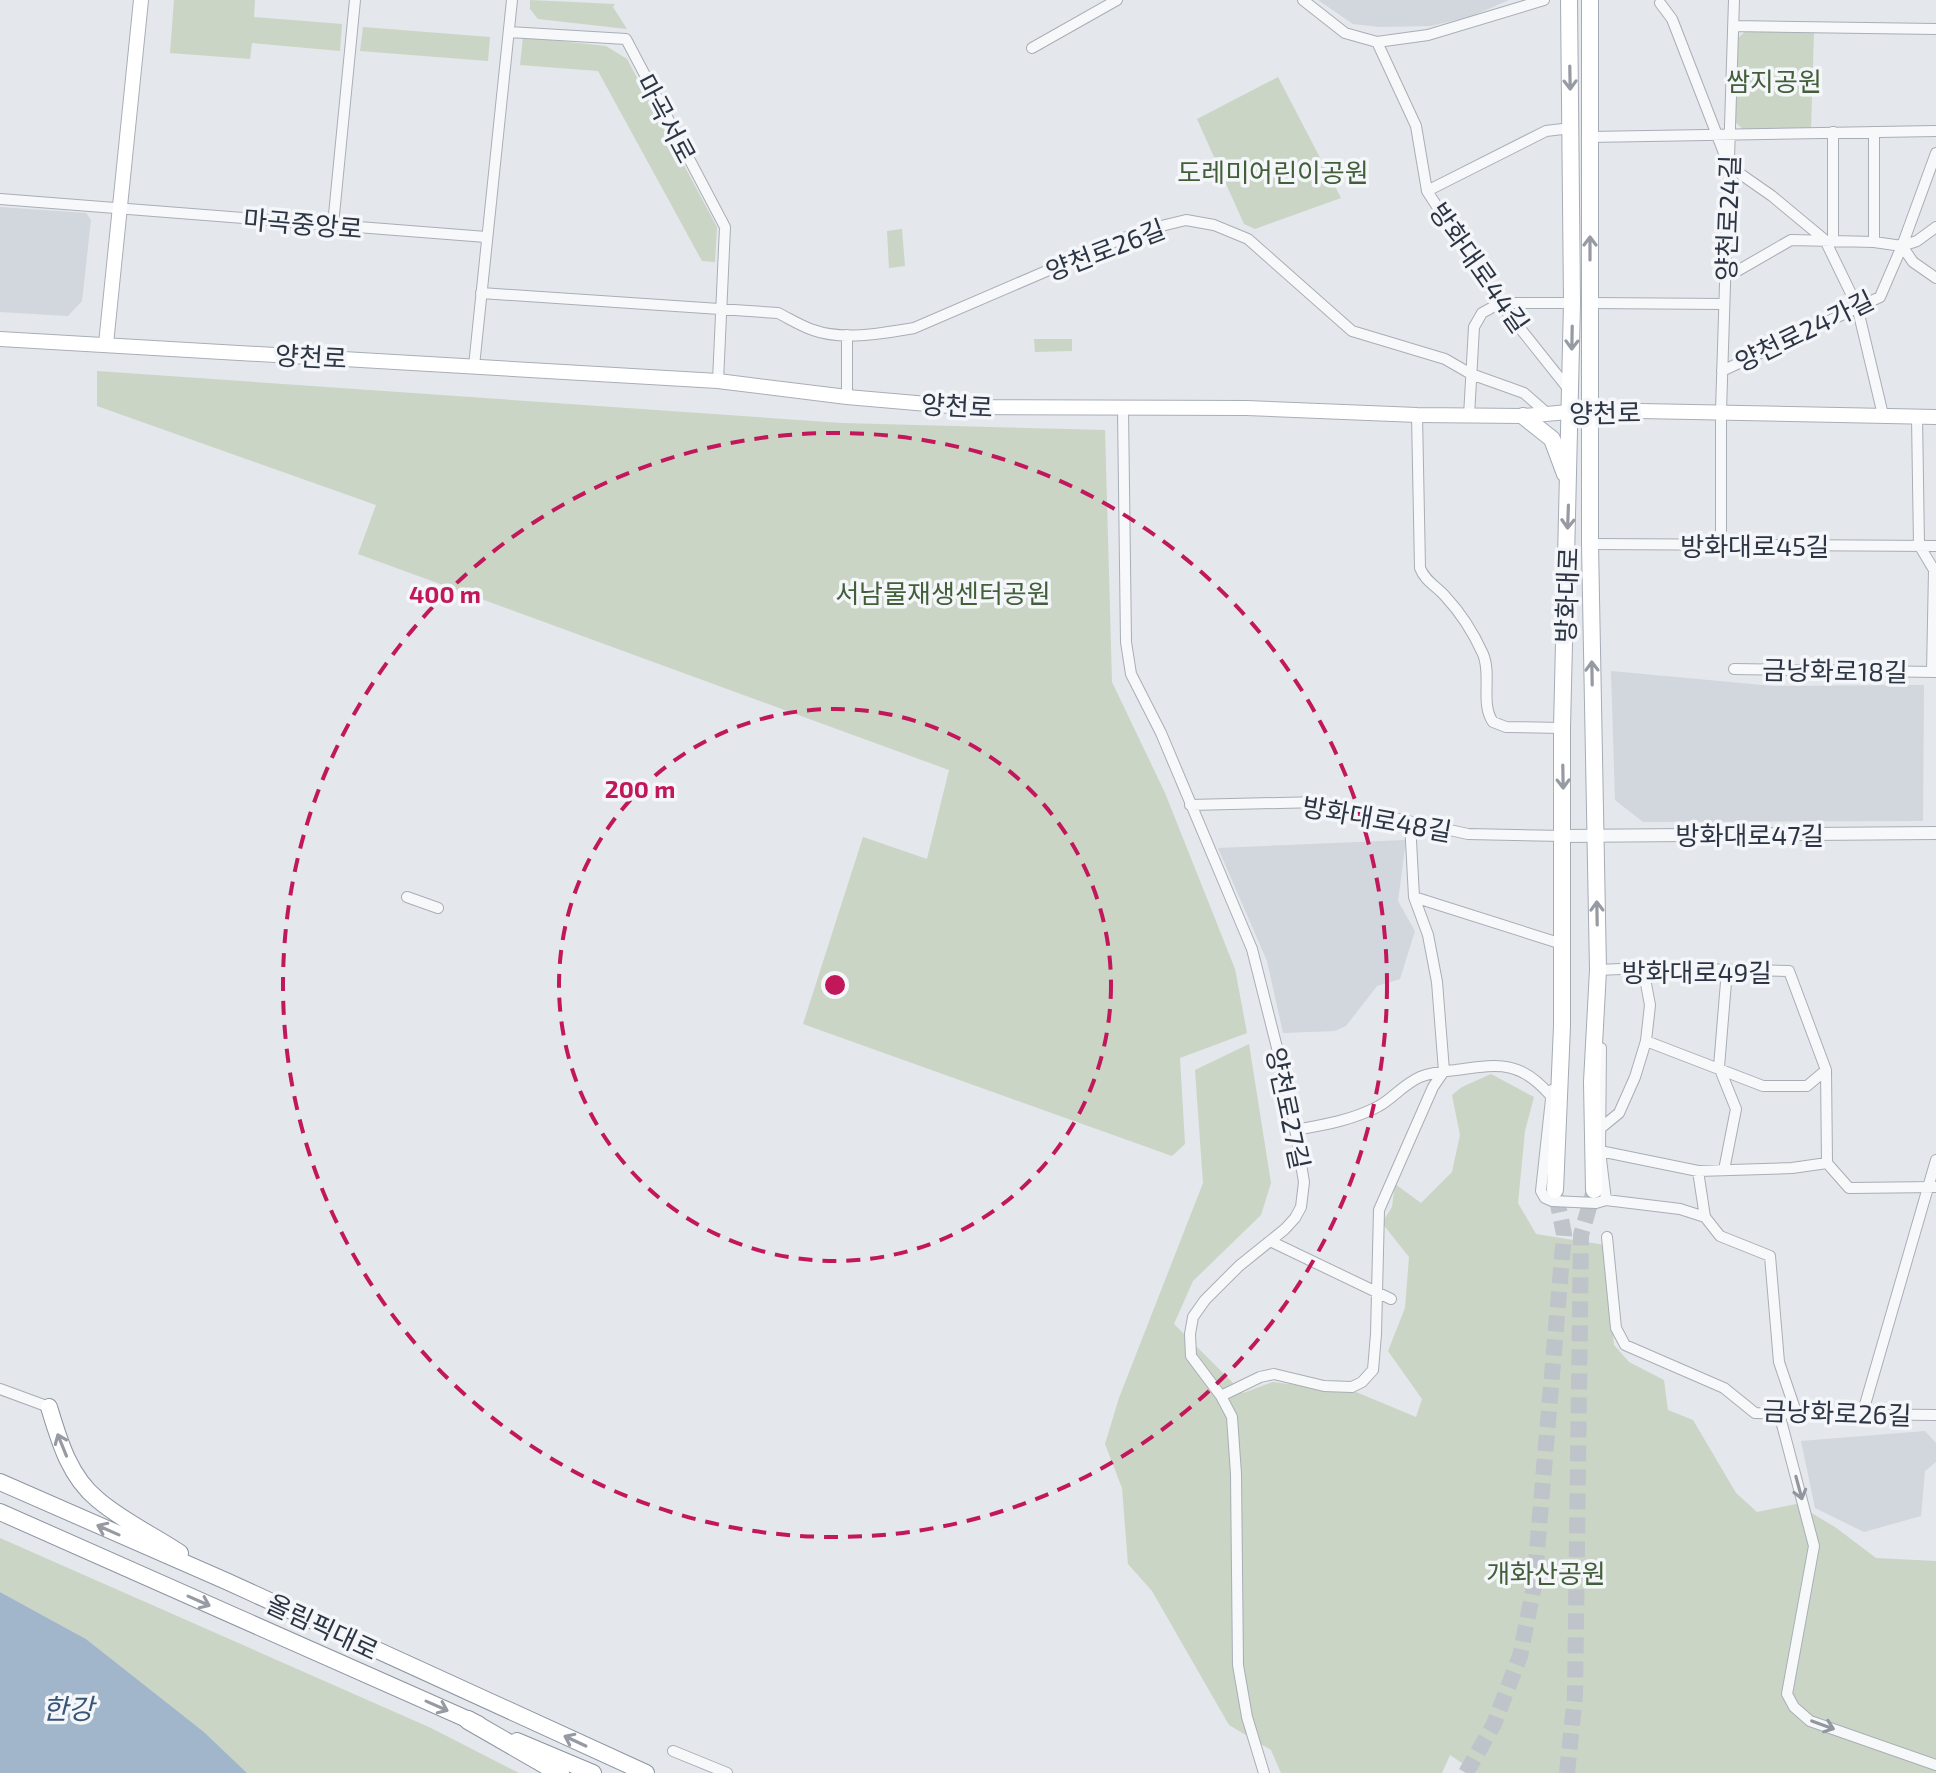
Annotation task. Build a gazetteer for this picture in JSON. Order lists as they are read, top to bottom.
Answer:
{
  "streets": {
    "main road": ["양천로", "방화대로", "올림픽대로"],
    "street": [
      "마곡서로",
      "양천로24길",
      "마곡중앙로",
      "양천로26길",
      "방화대로44길",
      "양천로24가길",
      "방화대로45길",
      "금낭화로18길",
      "방화대로48길",
      "방화대로47길",
      "방화대로49길",
      "양천로27길",
      "금낭화로26길"
    ]
  },
  "crossings": [
    ["마곡서로", "양천로"],
    ["양천로24길", "양천로24가길"],
    ["양천로24길", "양천로"],
    ["양천로24길", "방화대로45길"],
    ["양천로26길", "양천로"],
    ["방화대로44길", "방화대로"],
    ["양천로", "방화대로"],
    ["양천로", "양천로27길"],
    ["방화대로45길", "방화대로"],
    ["방화대로", "방화대로48길"],
    ["방화대로", "방화대로47길"],
    ["방화대로", "방화대로49길"],
    ["방화대로48길", "방화대로47길"],
    ["방화대로48길", "양천로27길"]
  ],
  "water": ["한강"],
  "parks": [
    "쌈지공원",
    "도레미어린이공원",
    "서남물재생센터공원",
    "개화산공원"
  ],
  "rings": ["400 m", "200 m"]
}
